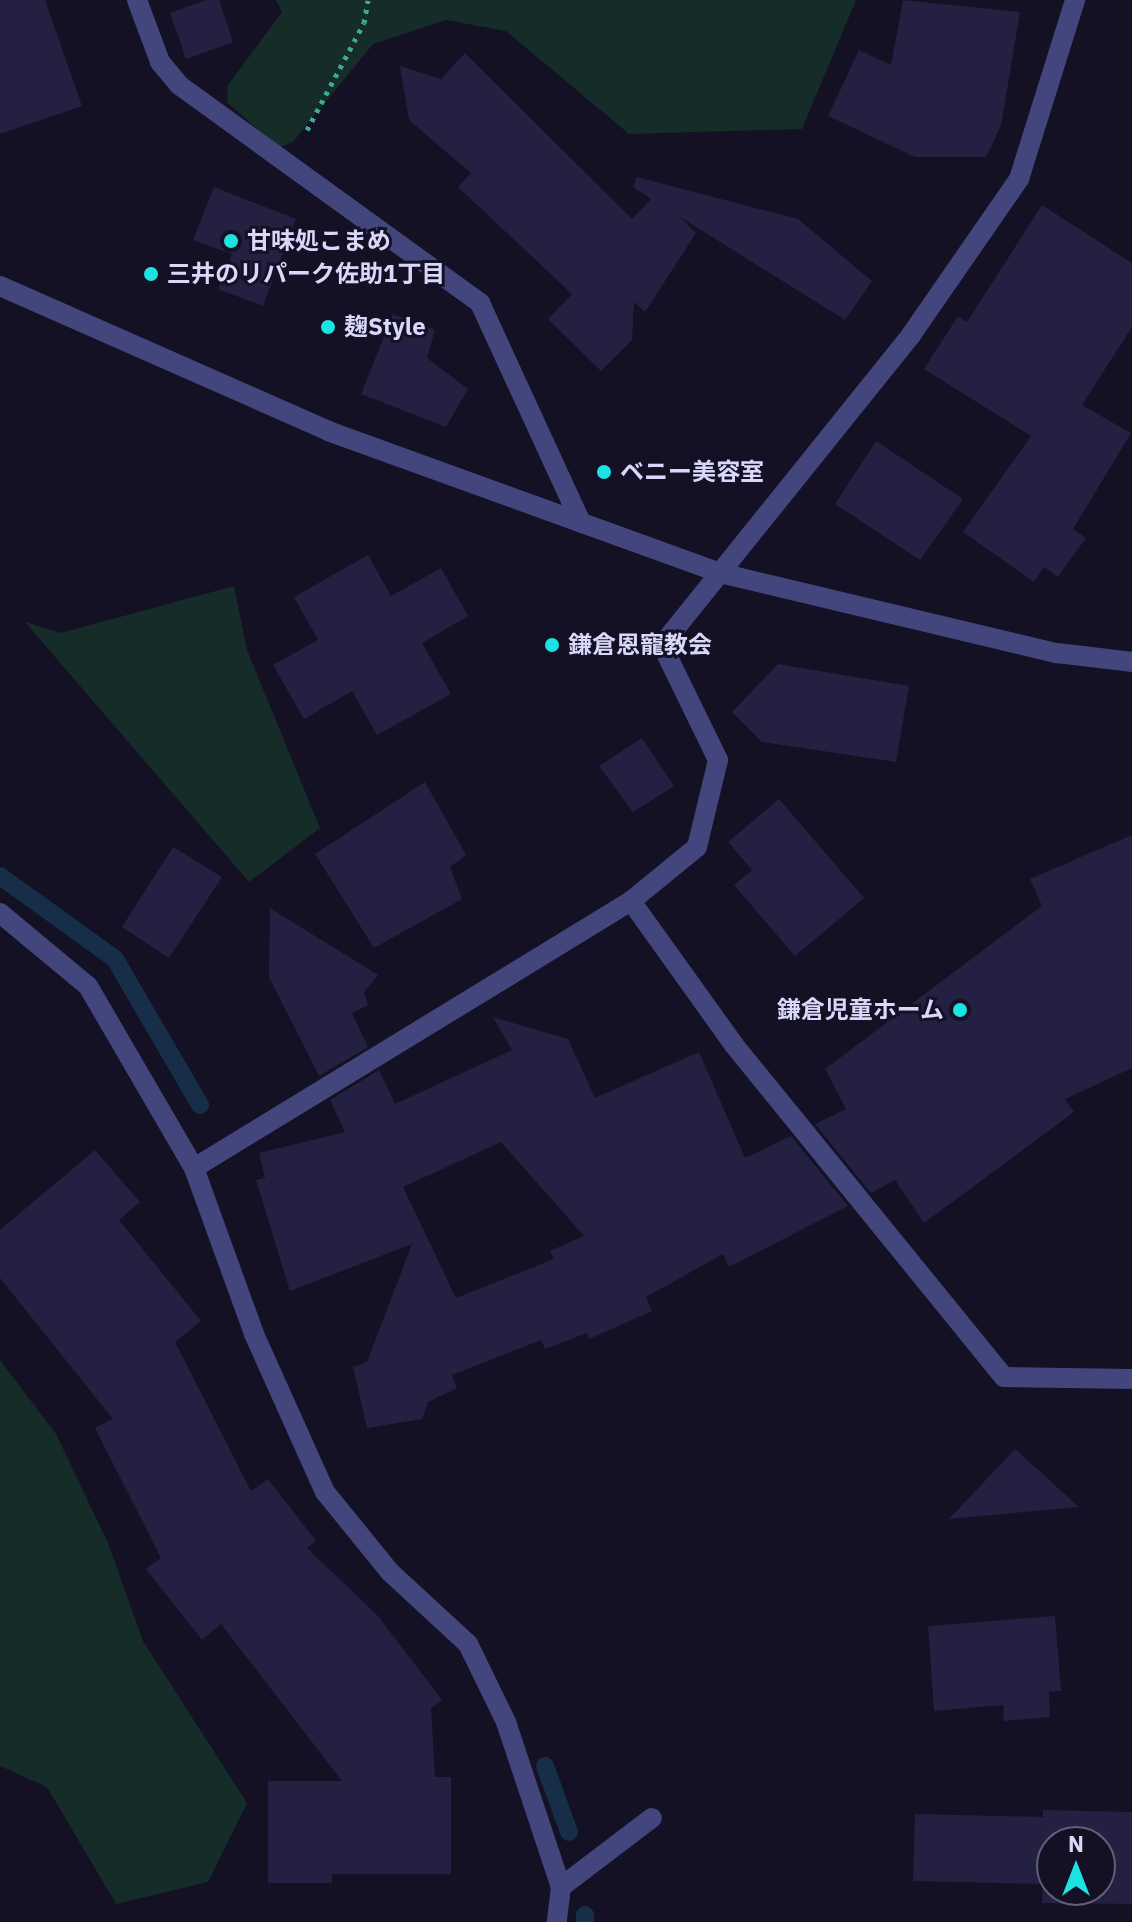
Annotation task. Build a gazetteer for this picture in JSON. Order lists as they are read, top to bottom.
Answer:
{
  "places": [
    "甘味処こまめ",
    "三井のリパーク佐助1丁目",
    "麹Style",
    "ベニー美容室",
    "鎌倉恩寵教会",
    "鎌倉児童ホーム"
  ],
  "north": "top"
}
